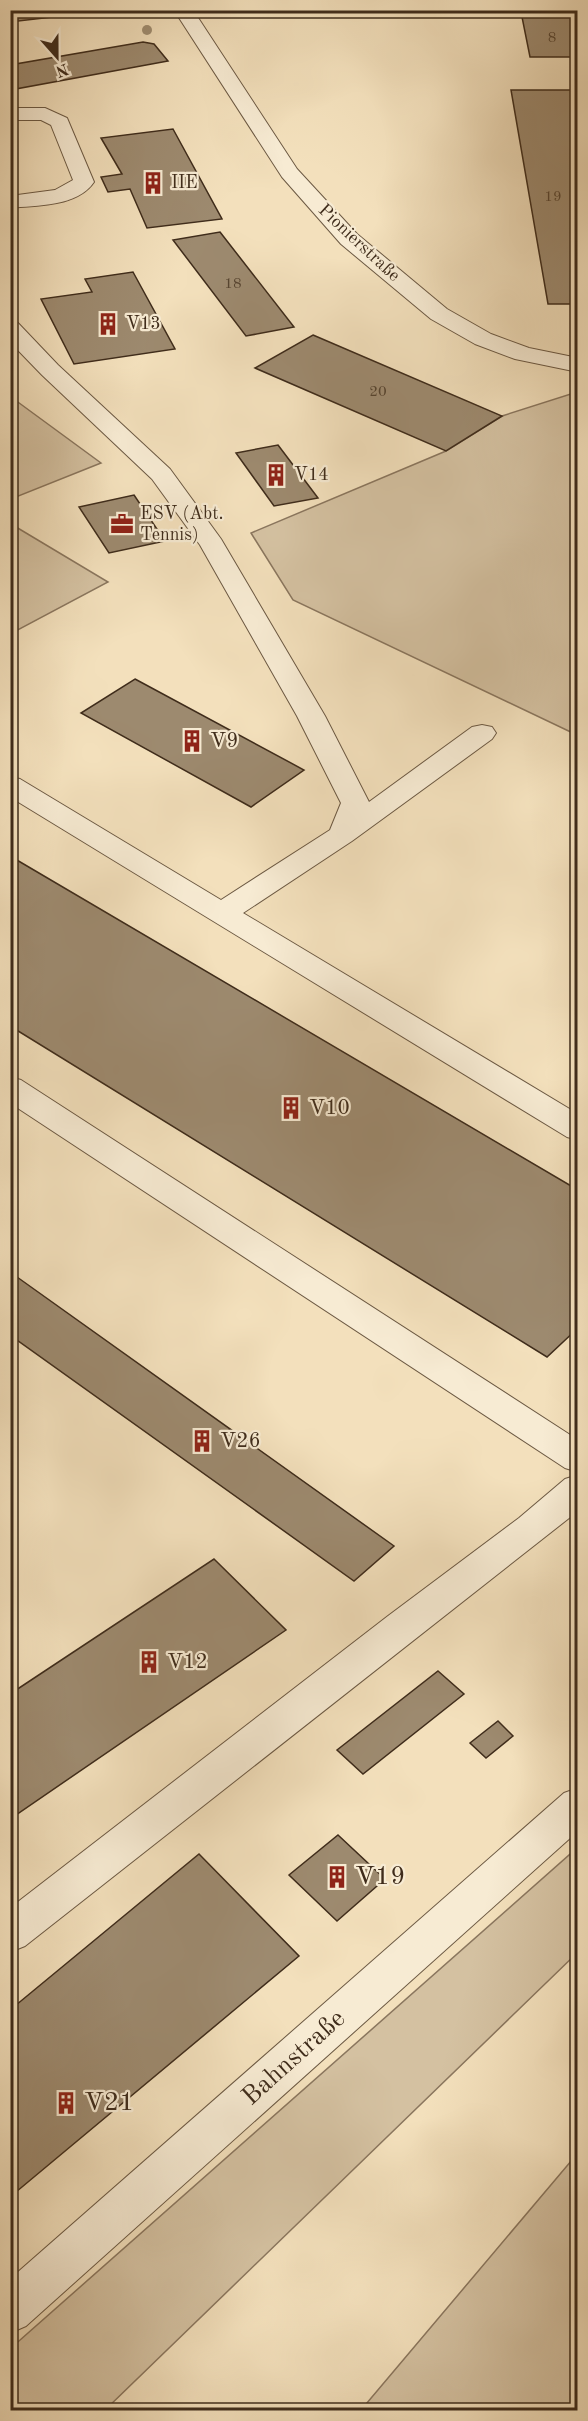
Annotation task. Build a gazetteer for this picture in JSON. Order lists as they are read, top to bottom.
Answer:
{
  "streets": {
    "street": ["Pionierstraße", "Bahnstraße"]
  },
  "places": {
    "building": [
      "IIE",
      "V13",
      "V14",
      "V9",
      "V10",
      "V26",
      "V12",
      "V19",
      "V21"
    ],
    "office": ["ESV (Abt. Tennis)"]
  },
  "house_numbers": [
    "8",
    "19",
    "18",
    "20"
  ],
  "north": "bottom"
}
